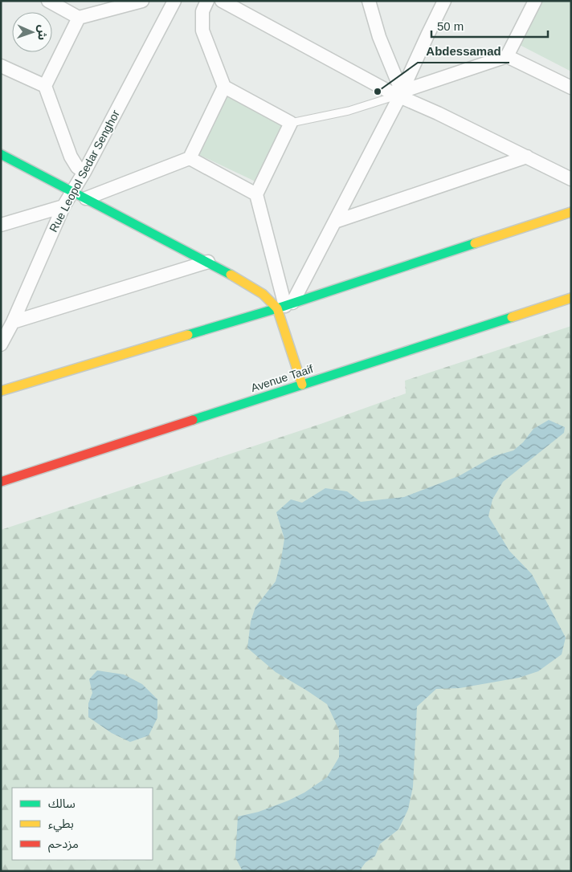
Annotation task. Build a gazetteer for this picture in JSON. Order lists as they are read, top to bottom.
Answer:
{
  "streets": {
    "street": ["Rue Leopol Sedar Senghor", "Avenue Taaif"]
  },
  "places": ["Abdessamad"],
  "legend": ["سالك", "بطيء", "مزدحم"],
  "scale_bar": "50 m",
  "north": "right"
}
